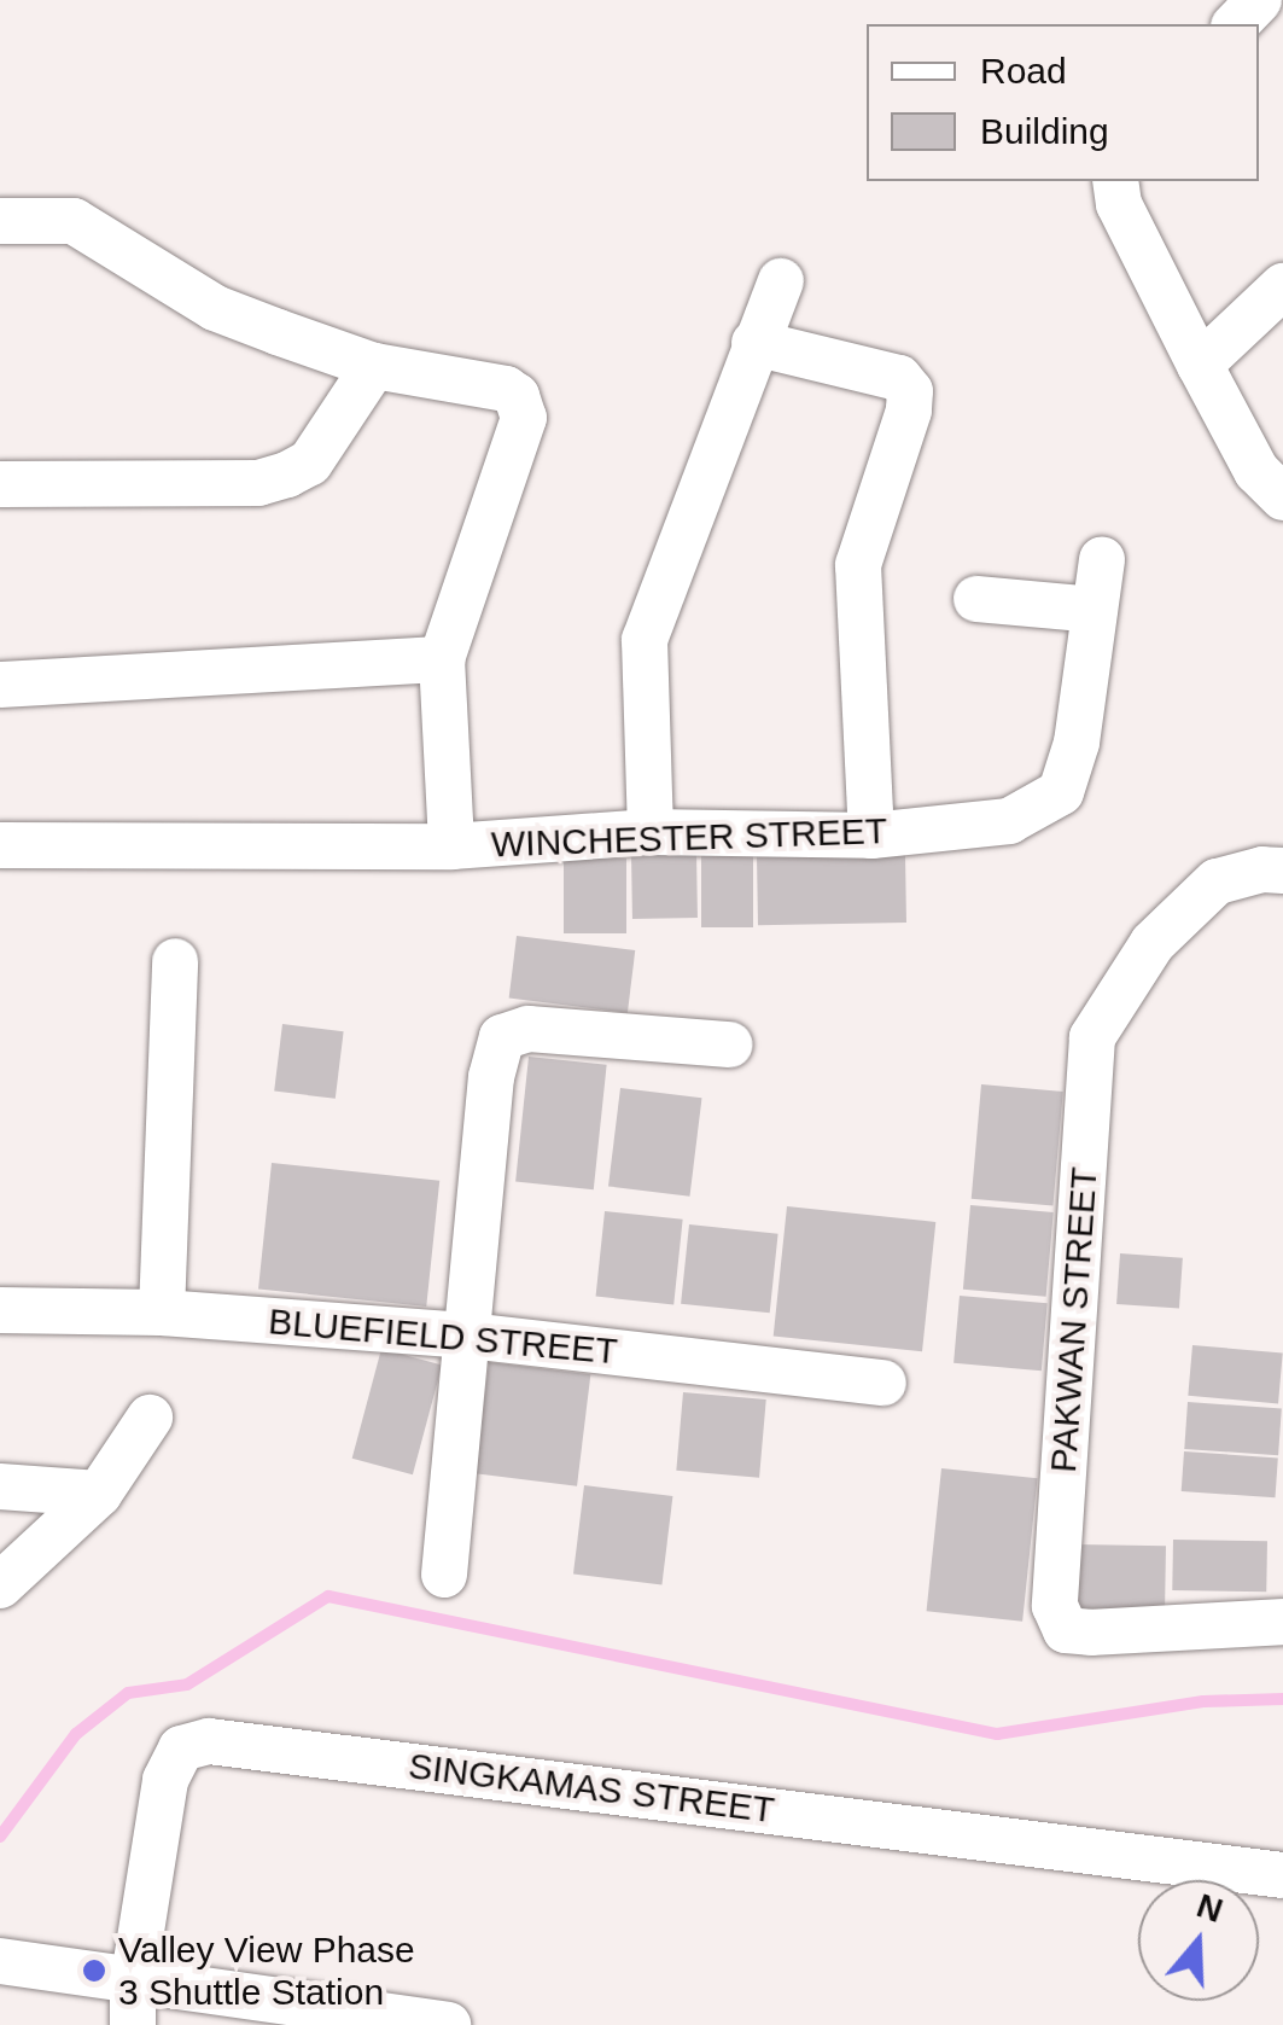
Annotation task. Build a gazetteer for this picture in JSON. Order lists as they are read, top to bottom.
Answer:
{
  "streets": {
    "street": [
      "WINCHESTER STREET",
      "PAKWAN STREET",
      "BLUEFIELD STREET",
      "SINGKAMAS STREET"
    ]
  },
  "places": ["Valley View Phase 3 Shuttle Station"],
  "legend": ["Road", "Building"],
  "north": "top"
}
